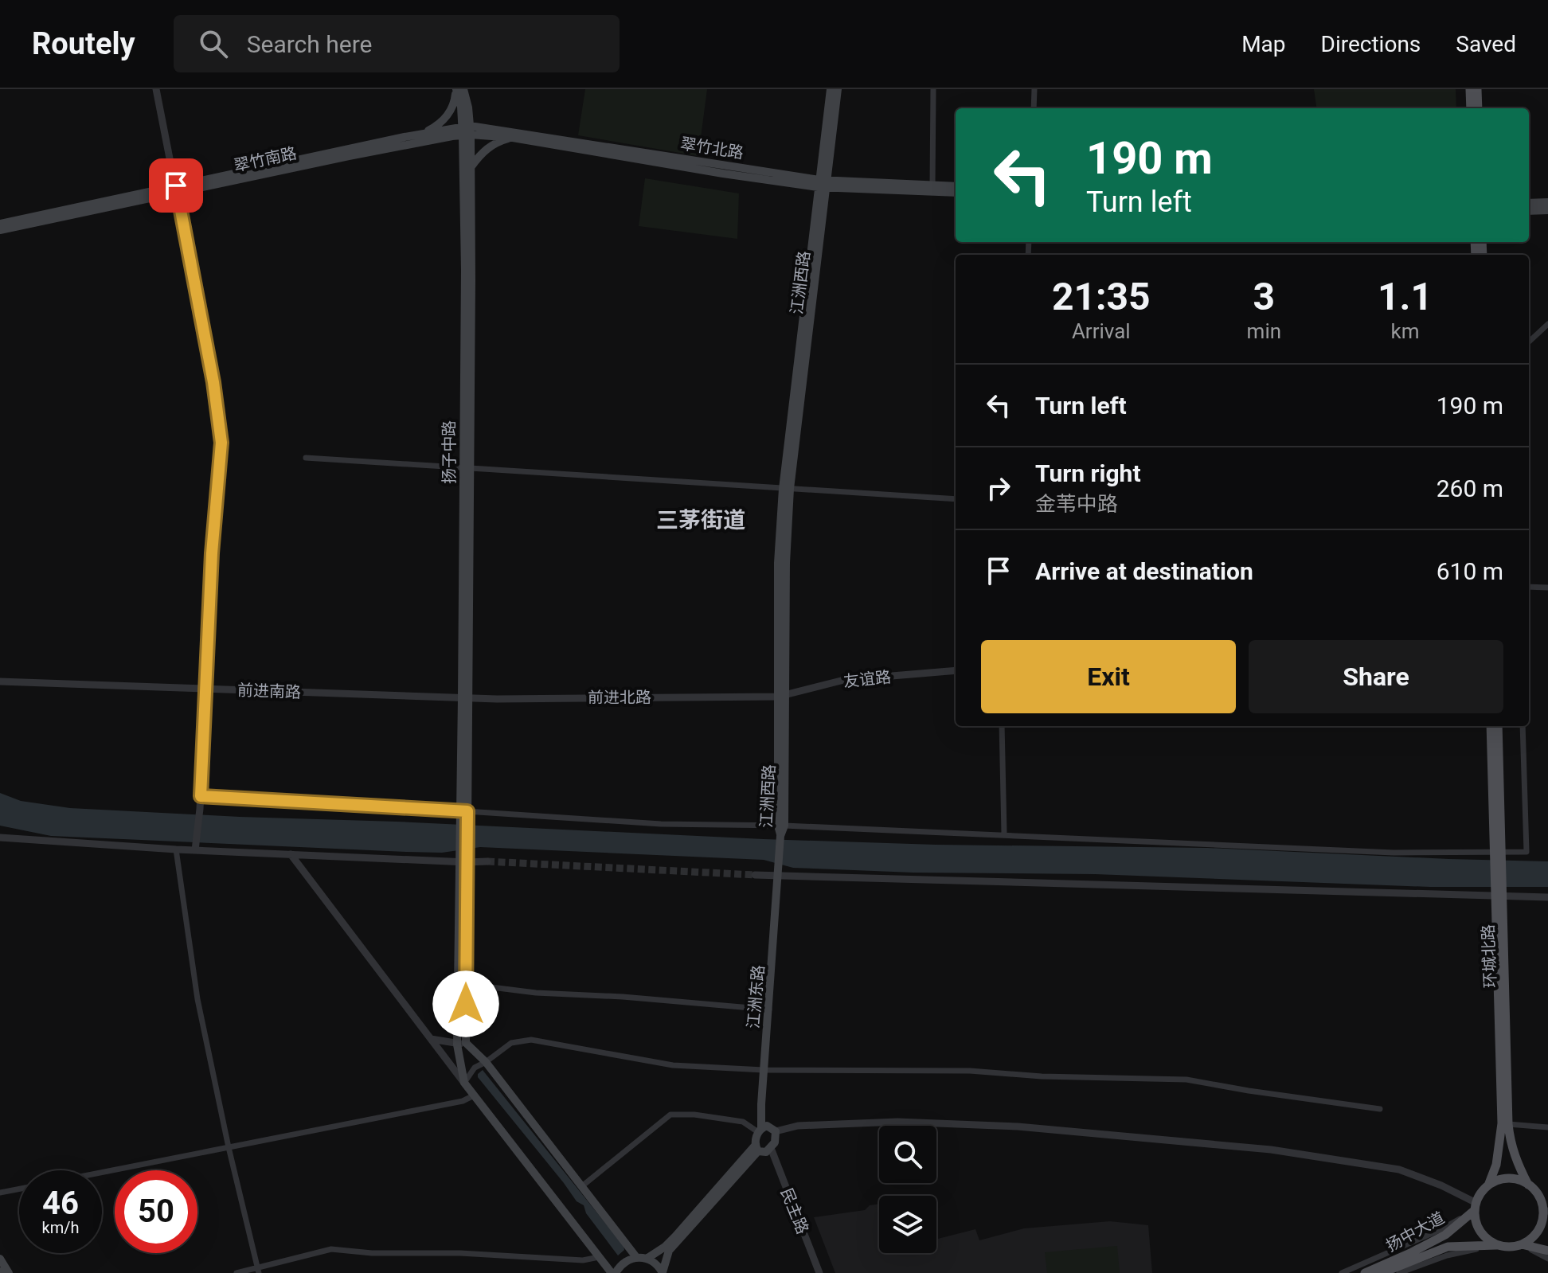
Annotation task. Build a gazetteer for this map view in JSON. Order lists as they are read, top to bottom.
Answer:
{
  "streets": {
    "main road": [
      "翠竹北路",
      "翠竹南路",
      "江洲西路",
      "扬子中路",
      "环城北路",
      "江洲东路",
      "扬中大道"
    ],
    "street": [
      "友谊路",
      "前进南路",
      "前进北路",
      "民主路"
    ]
  },
  "crossings": [
    ["翠竹北路", "翠竹南路"],
    ["翠竹北路", "江洲西路"],
    ["翠竹北路", "扬子中路"],
    ["翠竹南路", "扬子中路"],
    ["江洲西路", "友谊路"],
    ["江洲西路", "前进北路"],
    ["江洲西路", "江洲东路"],
    ["扬子中路", "前进南路"],
    ["扬子中路", "前进北路"],
    ["友谊路", "前进北路"],
    ["前进南路", "前进北路"],
    ["环城北路", "扬中大道"],
    ["江洲东路", "民主路"]
  ],
  "districts": ["三茅街道"],
  "page": {
    "header": "Routely",
    "search": "Search here",
    "nav": ["Map", "Directions", "Saved"],
    "turn": ["190 m", "Turn left"],
    "eta": [
      "21:35",
      "Arrival",
      "3",
      "min",
      "1.1",
      "km"
    ],
    "list": [
      {
        "name": "Turn left",
        "value": "190 m"
      },
      {
        "name": "Turn right",
        "note": "金苇中路",
        "value": "260 m"
      },
      {
        "name": "Arrive at destination",
        "value": "610 m"
      }
    ],
    "buttons": ["Exit", "Share"],
    "speed": "46 km/h",
    "limit": "50"
  }
}
